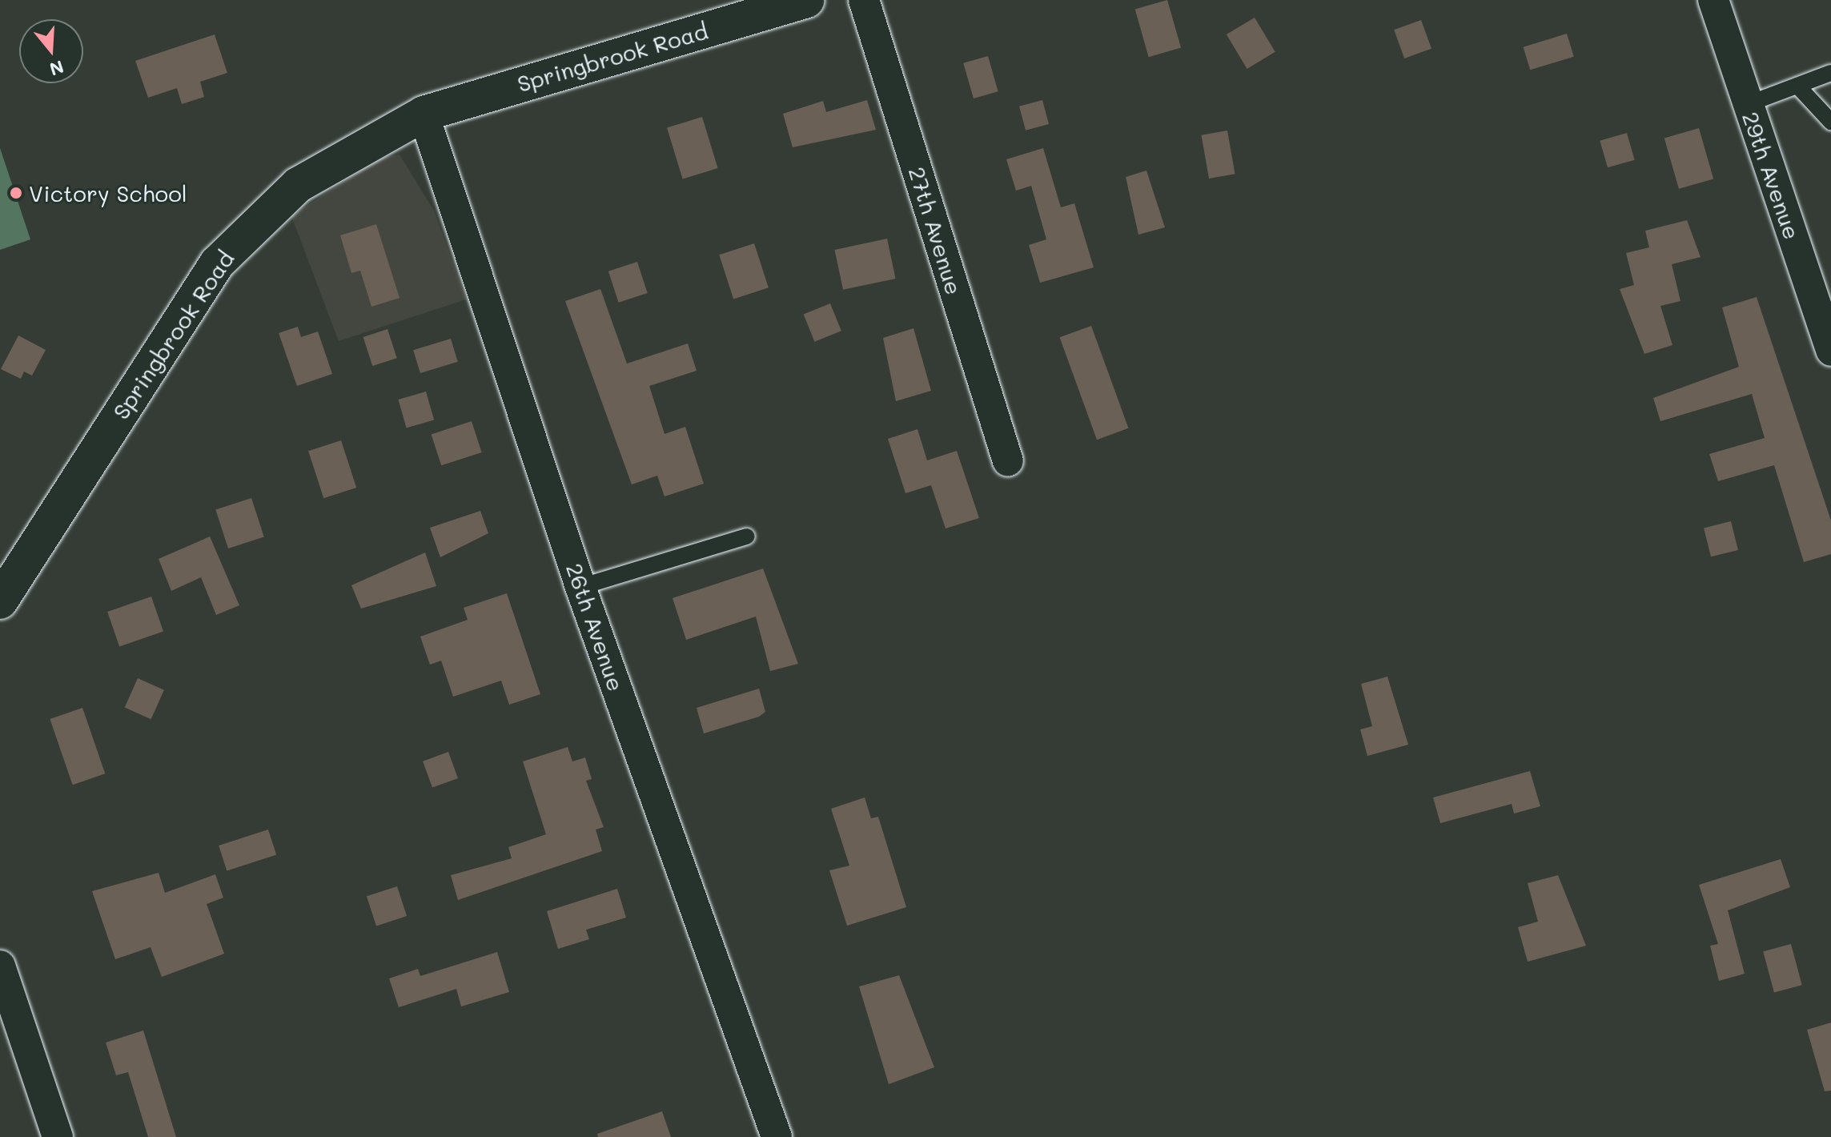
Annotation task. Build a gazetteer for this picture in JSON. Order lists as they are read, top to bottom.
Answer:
{
  "streets": {
    "street": [
      "Springbrook Road",
      "29th Avenue",
      "27th Avenue",
      "26th Avenue"
    ]
  },
  "crossings": [
    ["Springbrook Road", "26th Avenue"]
  ],
  "places": ["Victory School"],
  "north": "bottom"
}
